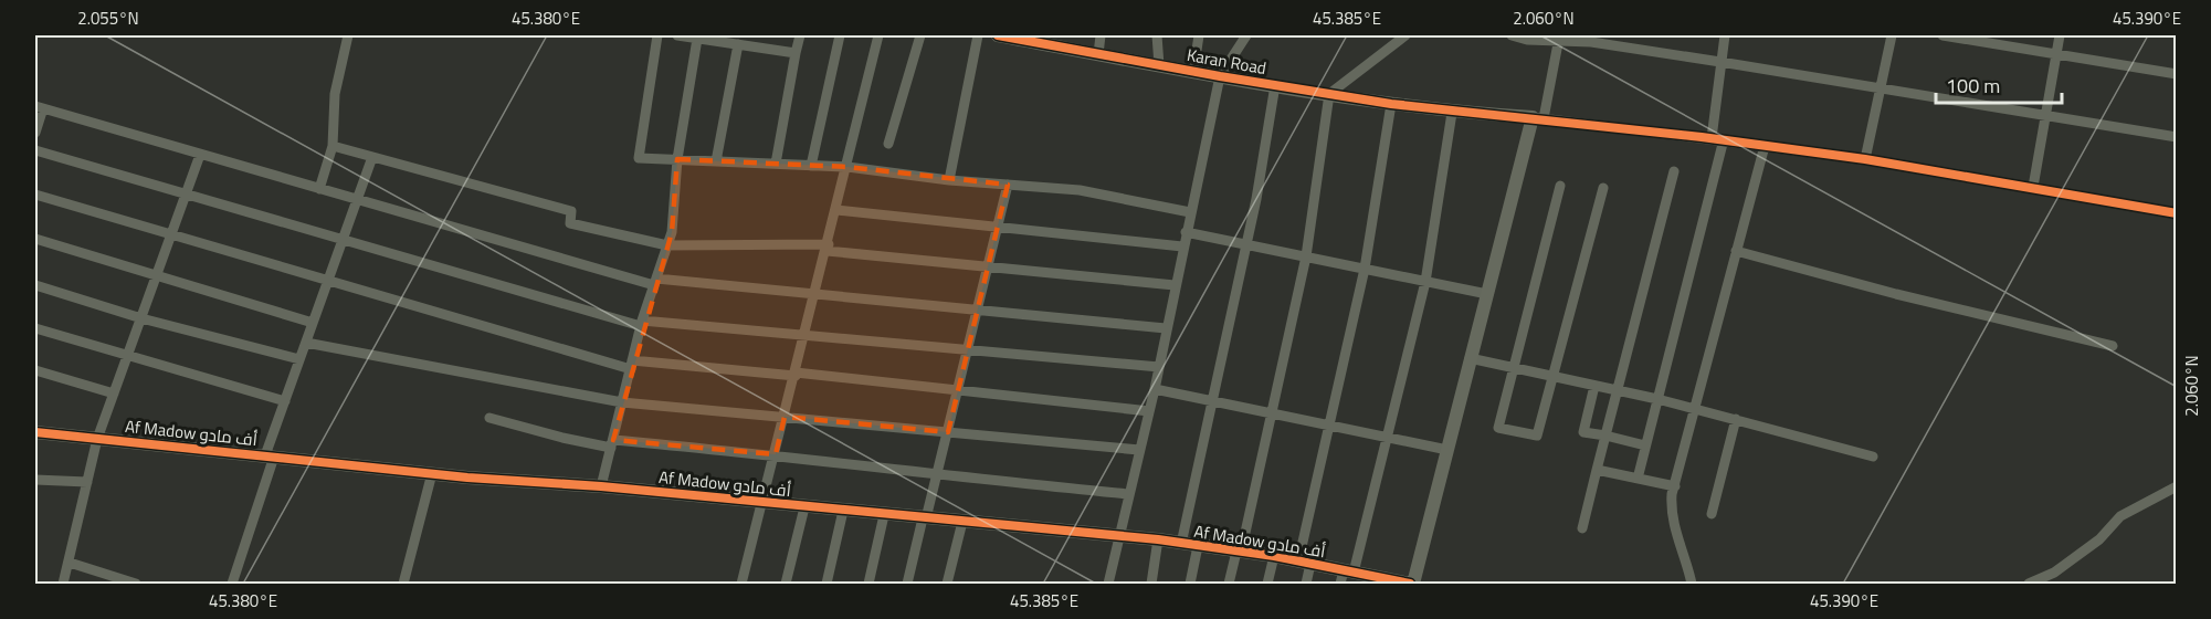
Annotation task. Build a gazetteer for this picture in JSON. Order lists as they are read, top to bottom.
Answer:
{
  "streets": {
    "street": ["Karan Road", "Af Madow أف مادو"]
  },
  "crossings": [
    ["Karan Road", "Af Madow أف مادو"]
  ],
  "scale_bar": "100 m",
  "coordinates": [
    "2.055°N",
    "45.380°E",
    "45.385°E",
    "2.060°N",
    "45.390°E"
  ]
}
